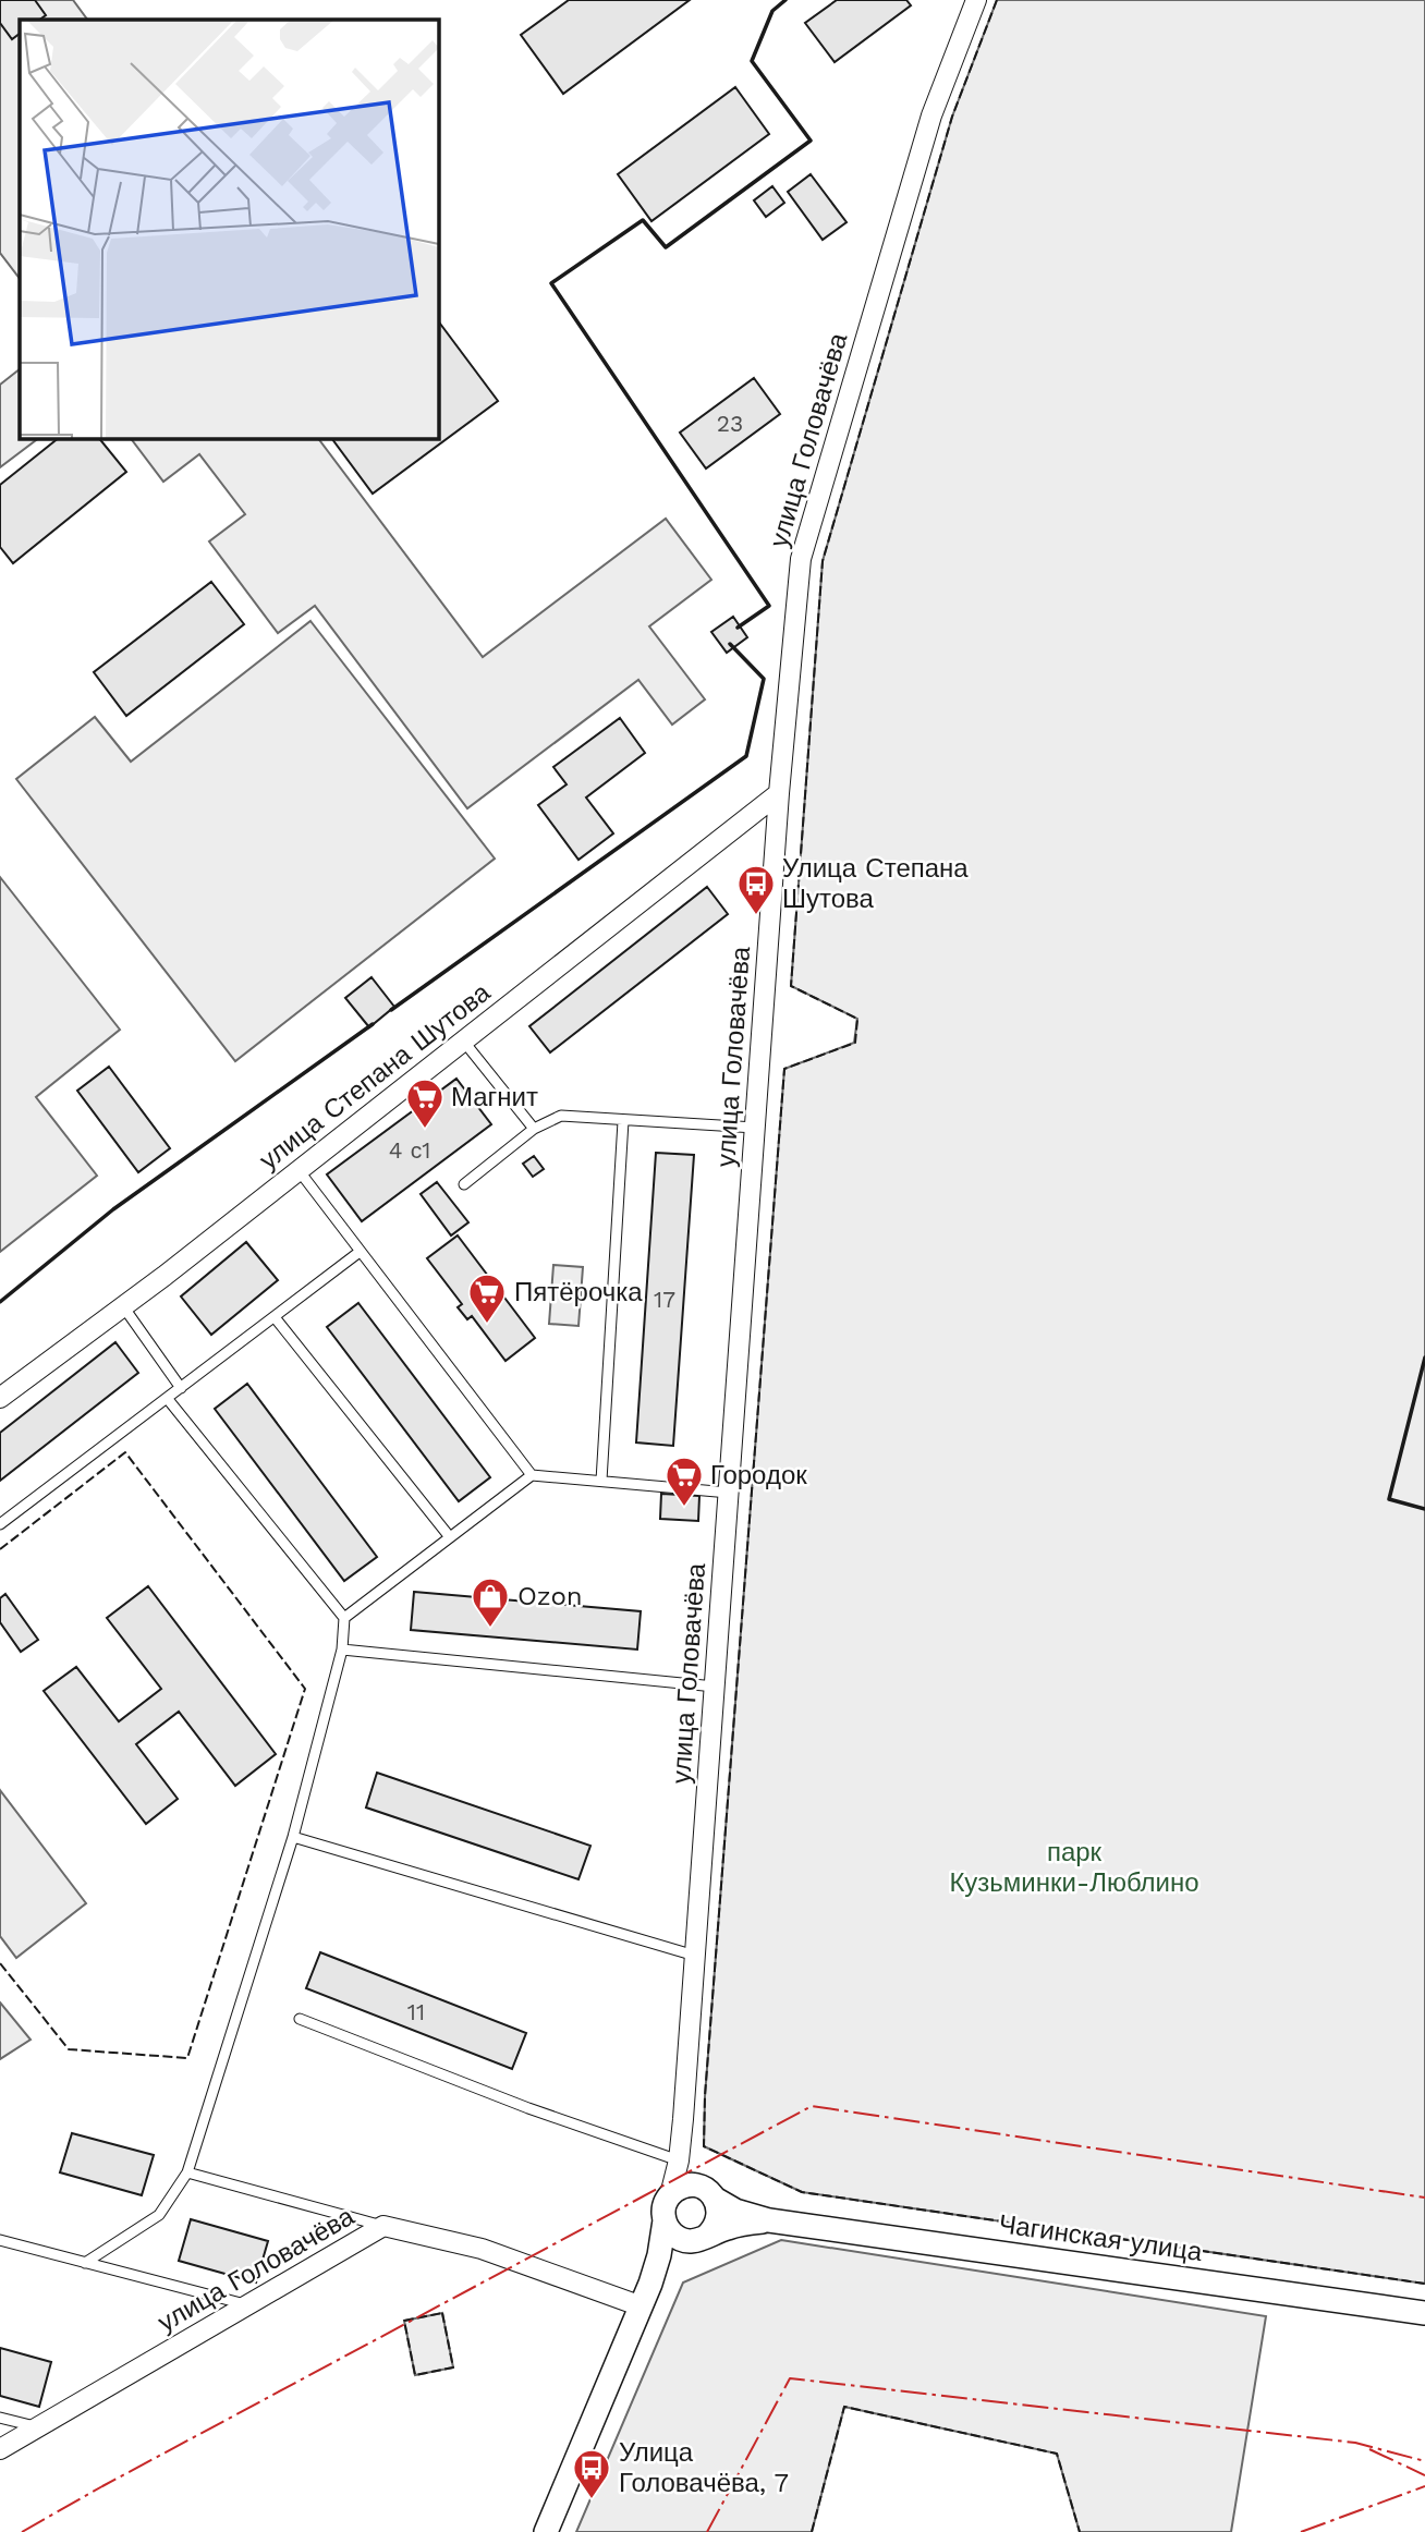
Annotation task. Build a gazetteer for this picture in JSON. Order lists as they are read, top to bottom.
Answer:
{
  "streets": {
    "street": ["улица Головачёва", "улица Степана Шутова", "Чагинская улица"]
  },
  "crossings": [
    ["улица Головачёва", "улица Степана Шутова"],
    ["улица Головачёва", "Чагинская улица"]
  ],
  "parks": ["парк Кузьминки-Люблино"],
  "places": {
    "bus stop": ["Улица Степана Шутова", "Улица Головачёва, 7"],
    "supermarket": ["Магнит", "Пятёрочка", "Городок"],
    "shop": ["Ozon"]
  },
  "house_numbers": [
    "23",
    "4 с1",
    "17",
    "11"
  ]
}
